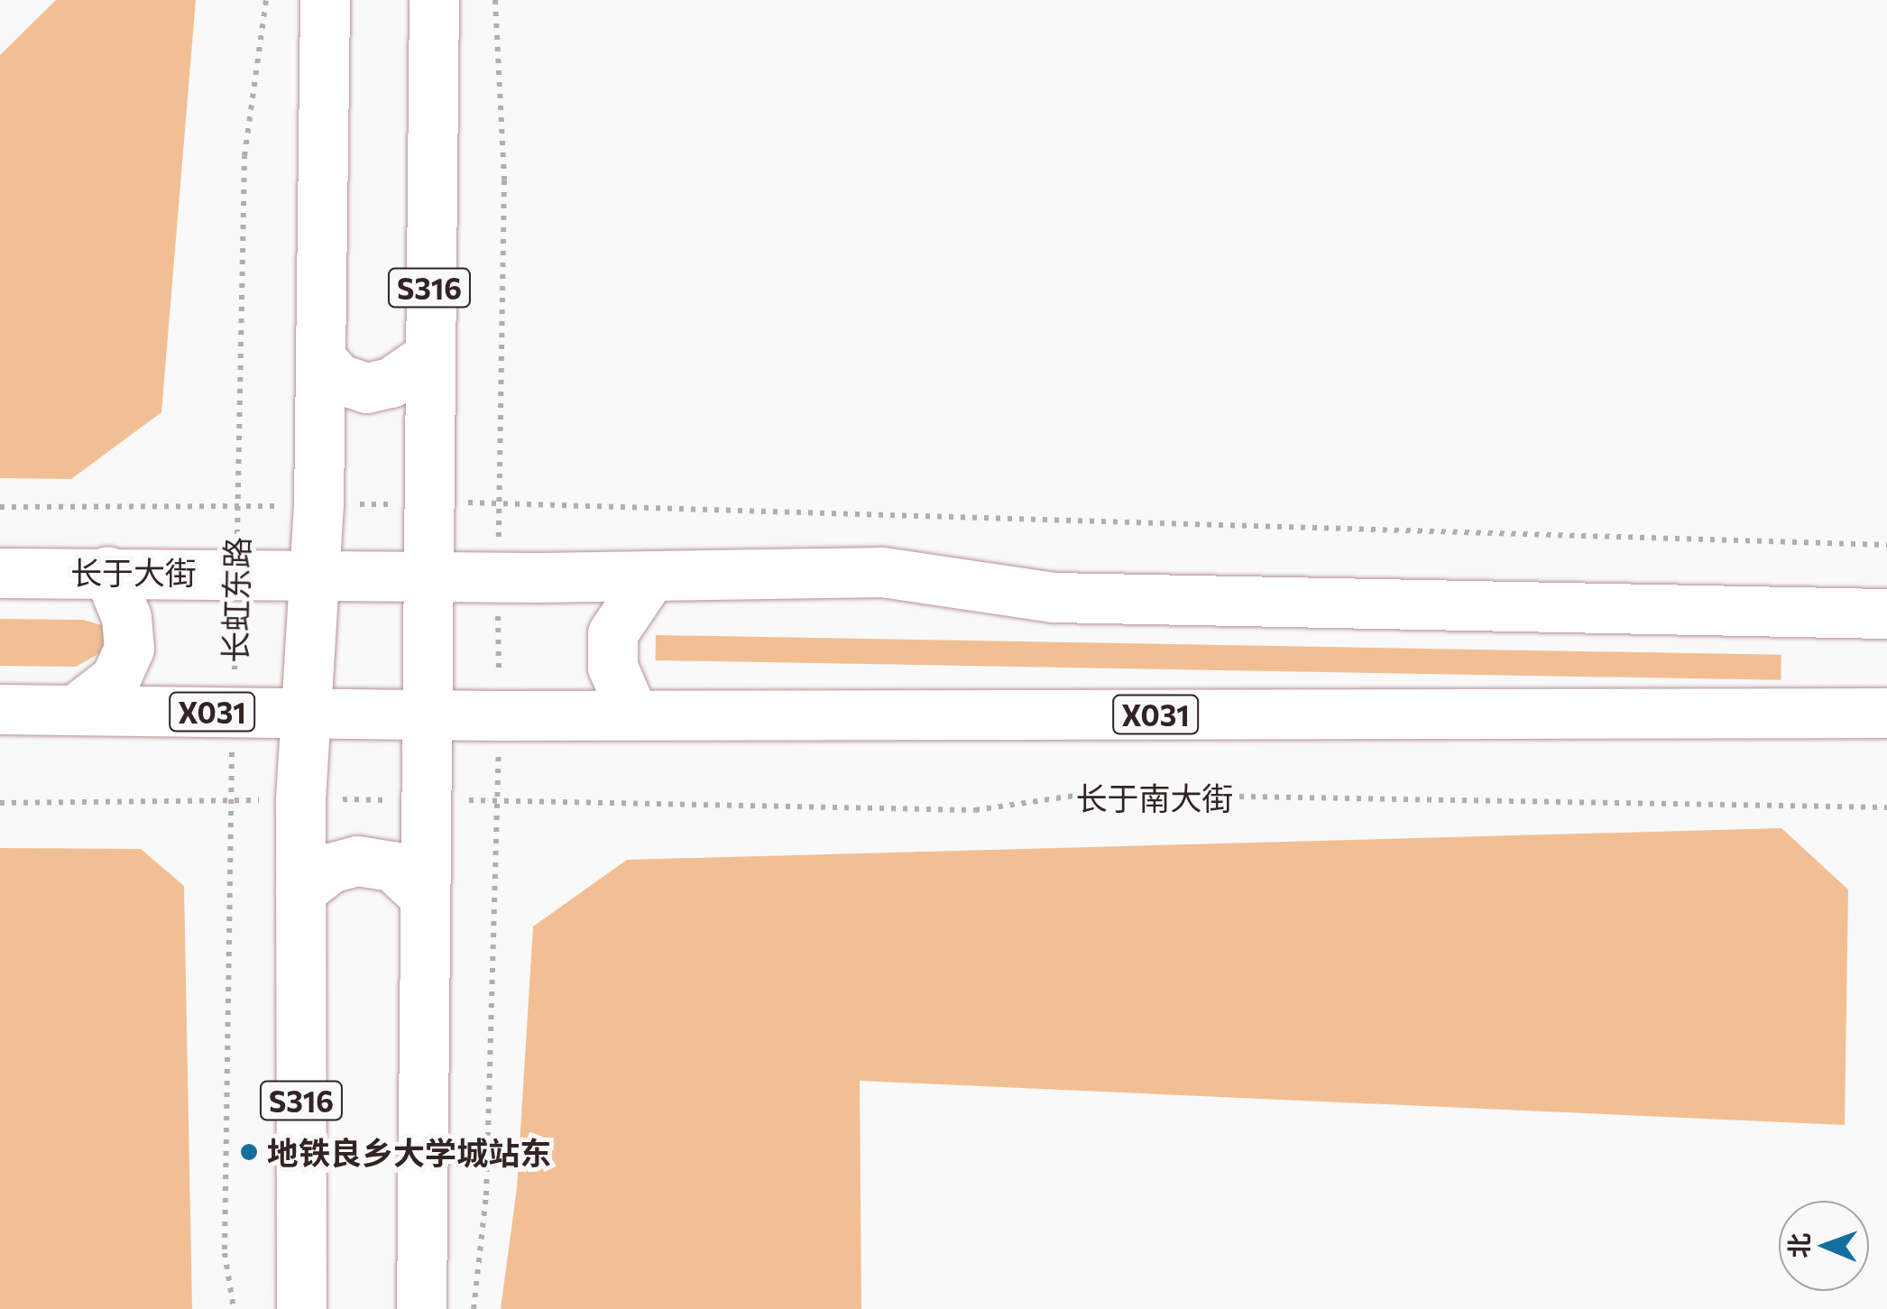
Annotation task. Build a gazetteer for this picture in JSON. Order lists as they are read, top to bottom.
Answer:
{
  "streets": {
    "main road": ["S316", "长于大街", "X031"],
    "path": ["长虹东路", "长于南大街"]
  },
  "crossings": [
    ["S316", "长于大街"],
    ["S316", "X031"],
    ["S316", "长于南大街"],
    ["长于大街", "长虹东路"],
    ["长虹东路", "X031"]
  ],
  "places": ["地铁良乡大学城站东"],
  "north": "left"
}
